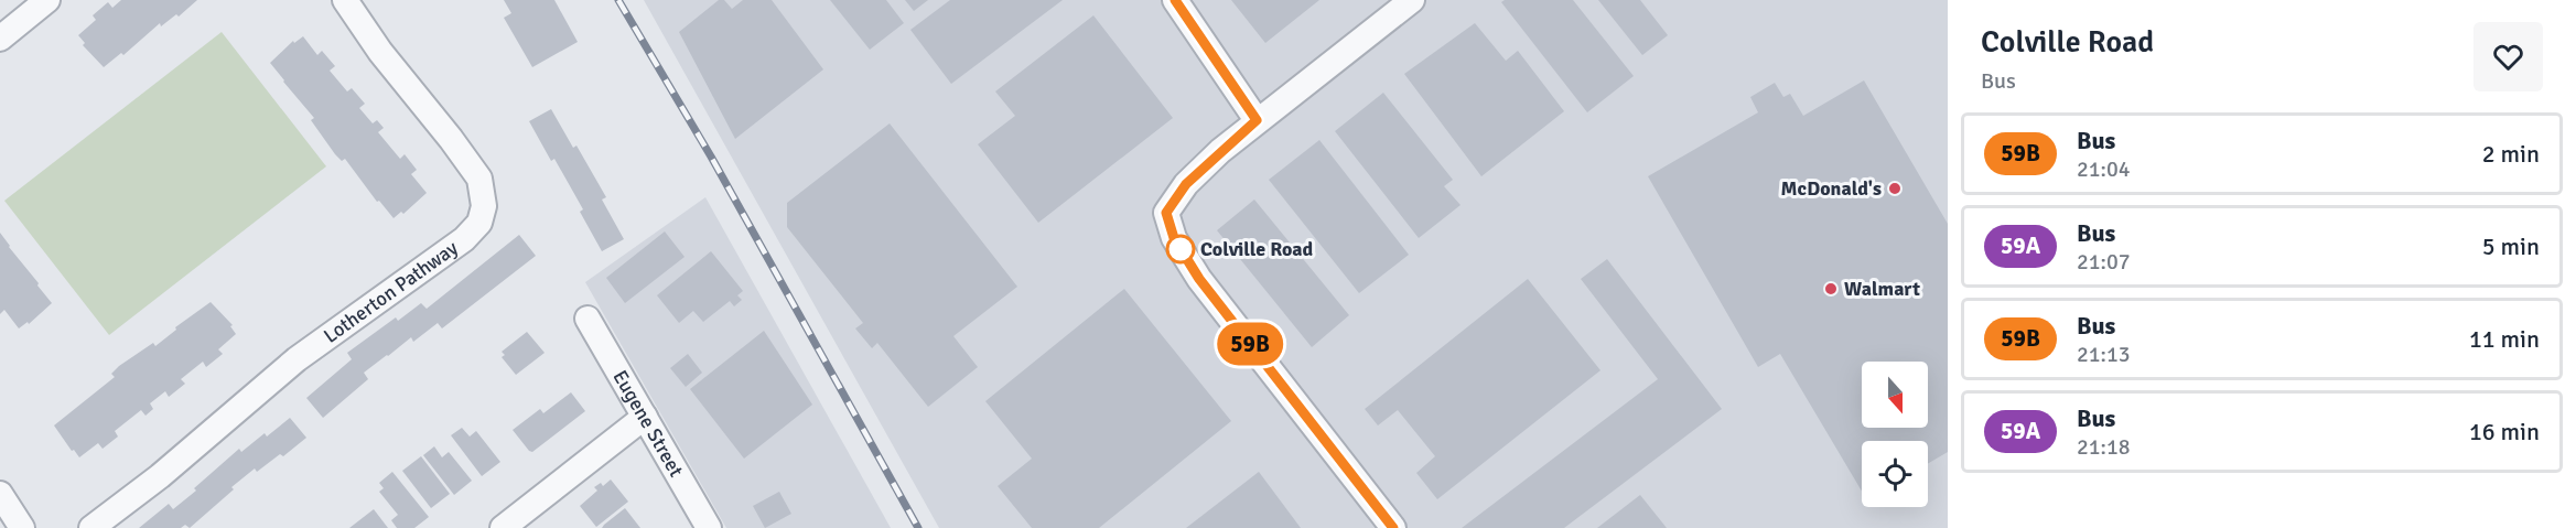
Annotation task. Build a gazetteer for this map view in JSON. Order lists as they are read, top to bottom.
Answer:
{
  "streets": {
    "street": ["Lotherton Pathway", "Eugene Street"]
  },
  "places": ["McDonald's", "Colville Road", "Walmart"],
  "lines": ["bus line 59B"],
  "north": "bottom",
  "page": {
    "on_map": "59B",
    "heading": ["Colville Road", "Bus"],
    "list": [
      {
        "mark": "59B",
        "name": "Bus",
        "note": "21:04",
        "value": "2 min"
      },
      {
        "mark": "59A",
        "name": "Bus",
        "note": "21:07",
        "value": "5 min"
      },
      {
        "mark": "59B",
        "name": "Bus",
        "note": "21:13",
        "value": "11 min"
      },
      {
        "mark": "59A",
        "name": "Bus",
        "note": "21:18",
        "value": "16 min"
      }
    ]
  }
}
